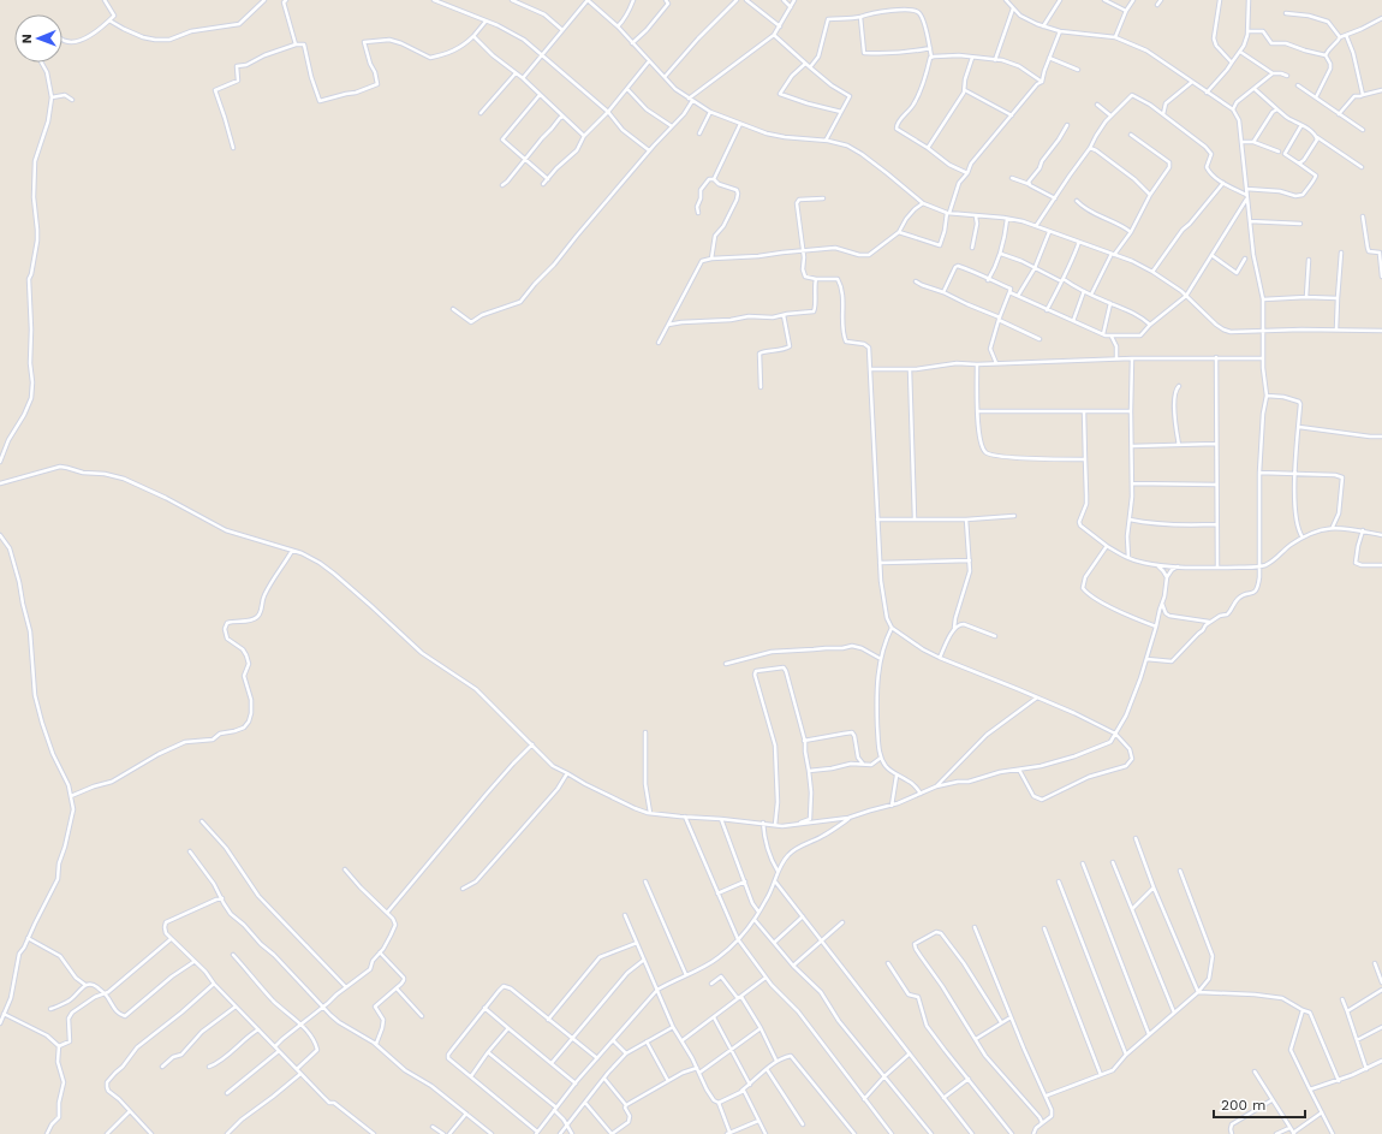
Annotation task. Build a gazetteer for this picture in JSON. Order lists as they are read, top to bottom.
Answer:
{
  "scale_bar": "200 m",
  "north": "left"
}
